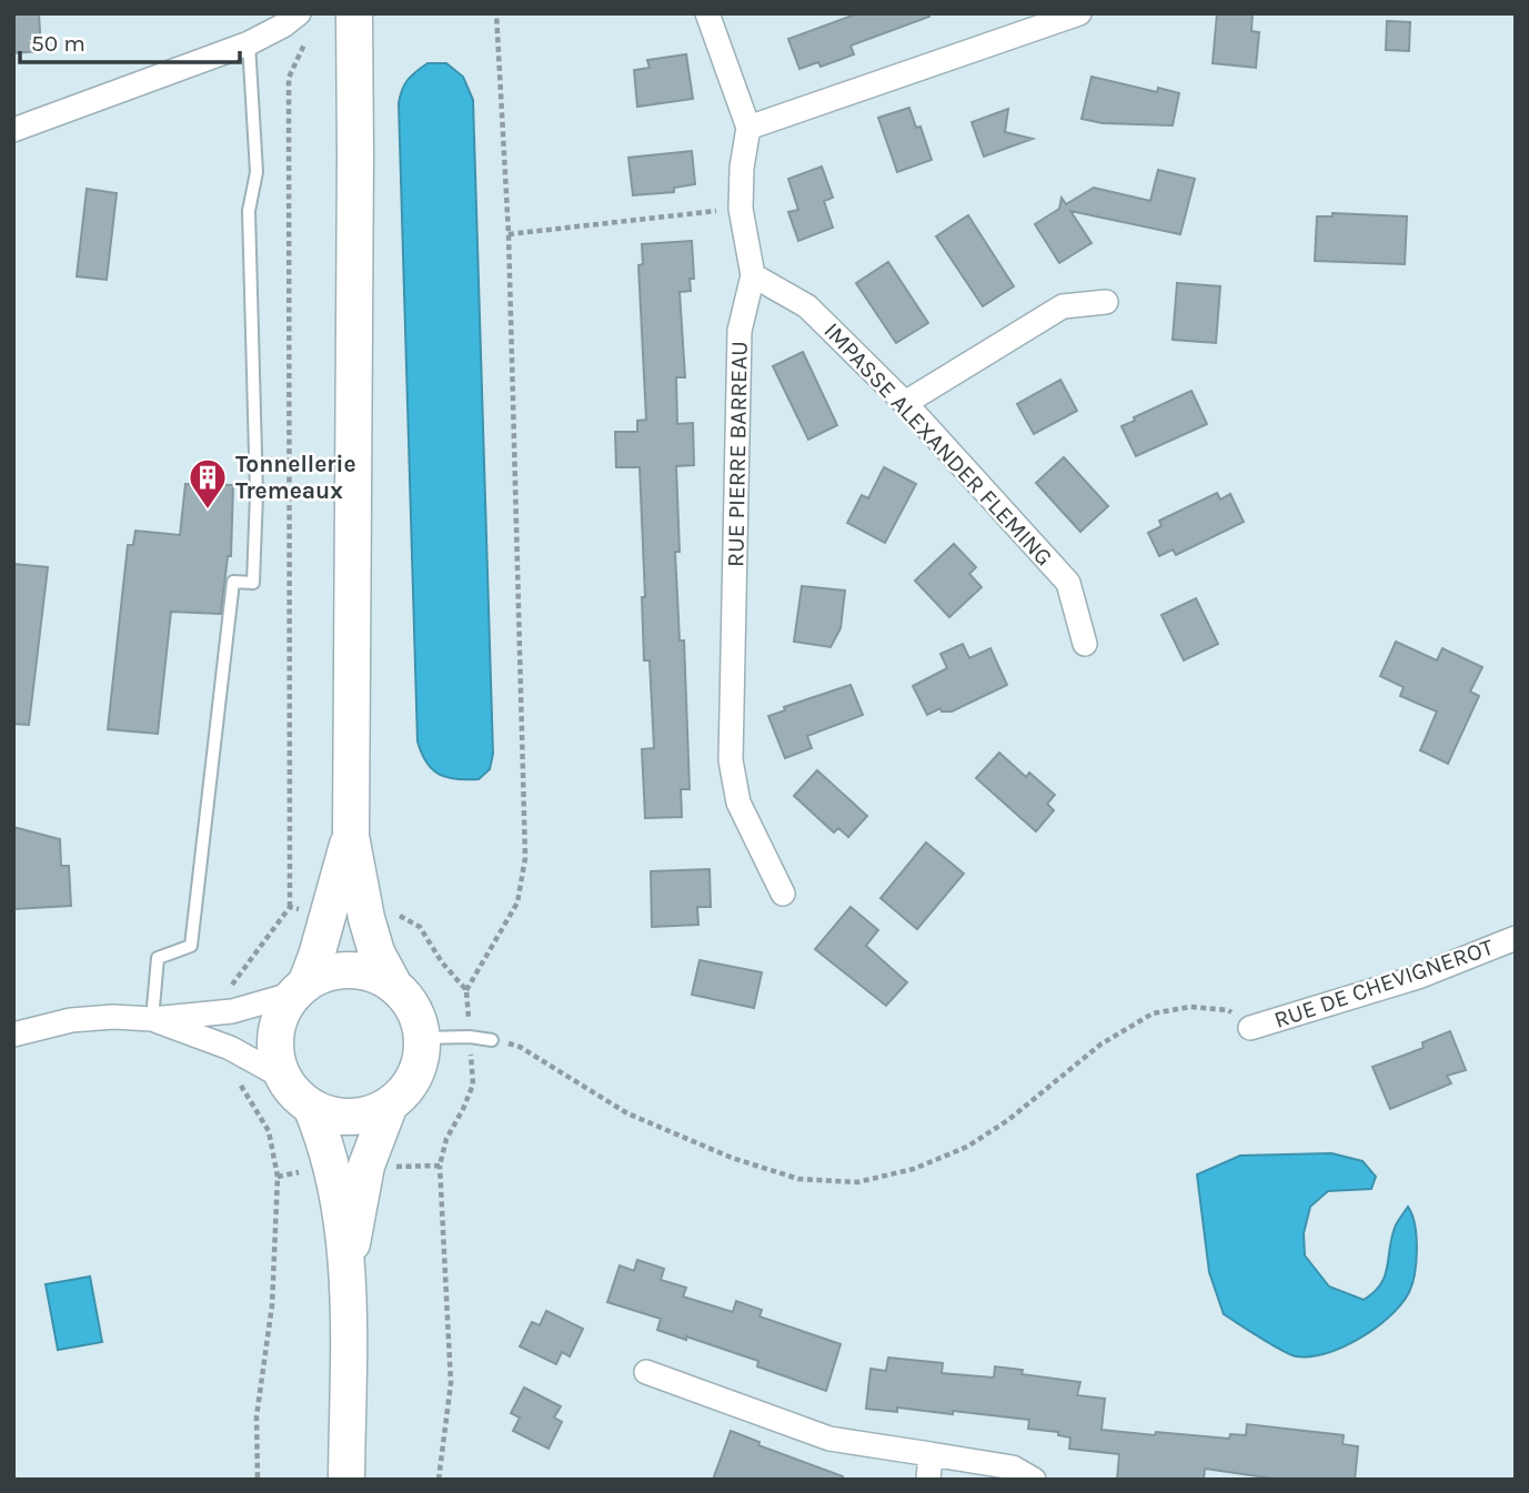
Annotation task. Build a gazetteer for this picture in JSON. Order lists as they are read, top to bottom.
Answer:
{
  "streets": {
    "street": ["IMPASSE ALEXANDER FLEMING", "RUE PIERRE BARREAU", "RUE DE CHEVIGNEROT"]
  },
  "crossings": [
    ["IMPASSE ALEXANDER FLEMING", "RUE PIERRE BARREAU"]
  ],
  "places": {
    "building": ["Tonnellerie Tremeaux"]
  },
  "scale_bar": "50 m"
}
